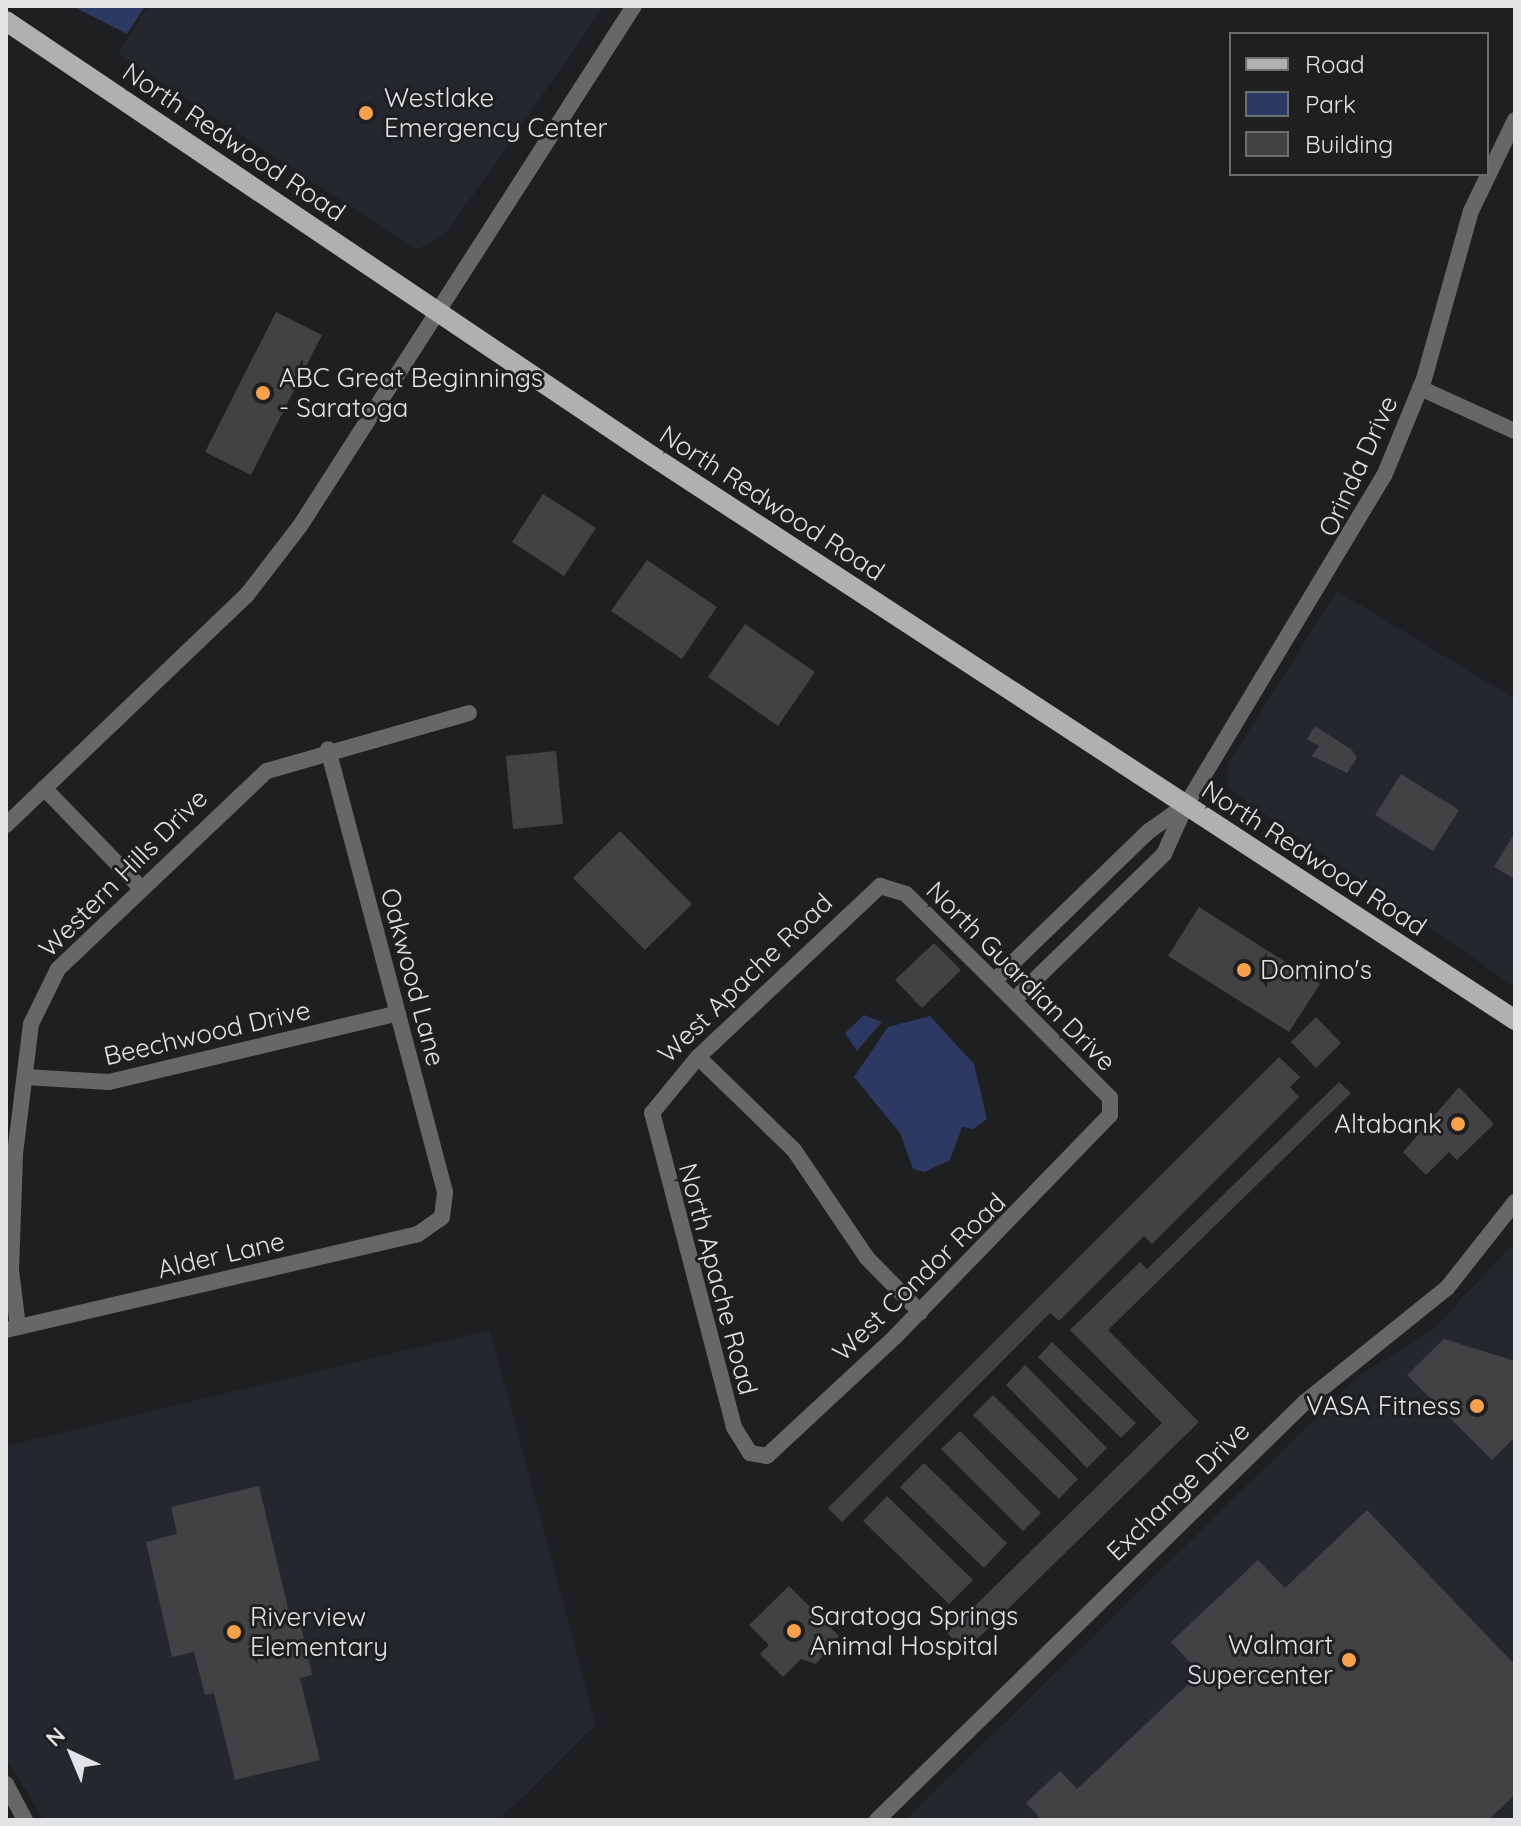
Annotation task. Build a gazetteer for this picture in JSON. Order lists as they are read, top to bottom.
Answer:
{
  "streets": {
    "main road": ["North Redwood Road"],
    "street": [
      "Orinda Drive",
      "Western Hills Drive",
      "North Guardian Drive",
      "Oakwood Lane",
      "West Apache Road",
      "Beechwood Drive",
      "Alder Lane",
      "West Condor Road",
      "North Apache Road",
      "Exchange Drive"
    ]
  },
  "crossings": [
    ["North Redwood Road", "Orinda Drive"],
    ["Orinda Drive", "North Guardian Drive"],
    ["Western Hills Drive", "Oakwood Lane"],
    ["Western Hills Drive", "Beechwood Drive"],
    ["Western Hills Drive", "Alder Lane"],
    ["North Guardian Drive", "West Apache Road"],
    ["North Guardian Drive", "West Condor Road"],
    ["Oakwood Lane", "Beechwood Drive"],
    ["Oakwood Lane", "Alder Lane"],
    ["West Apache Road", "North Apache Road"],
    ["West Condor Road", "North Apache Road"]
  ],
  "places": [
    "Westlake Emergency Center",
    "ABC Great Beginnings - Saratoga",
    "Domino's",
    "Altabank",
    "VASA Fitness",
    "Saratoga Springs Animal Hospital",
    "Riverview Elementary",
    "Walmart Supercenter"
  ],
  "legend": ["Road", "Park", "Building"],
  "north": "top left"
}
